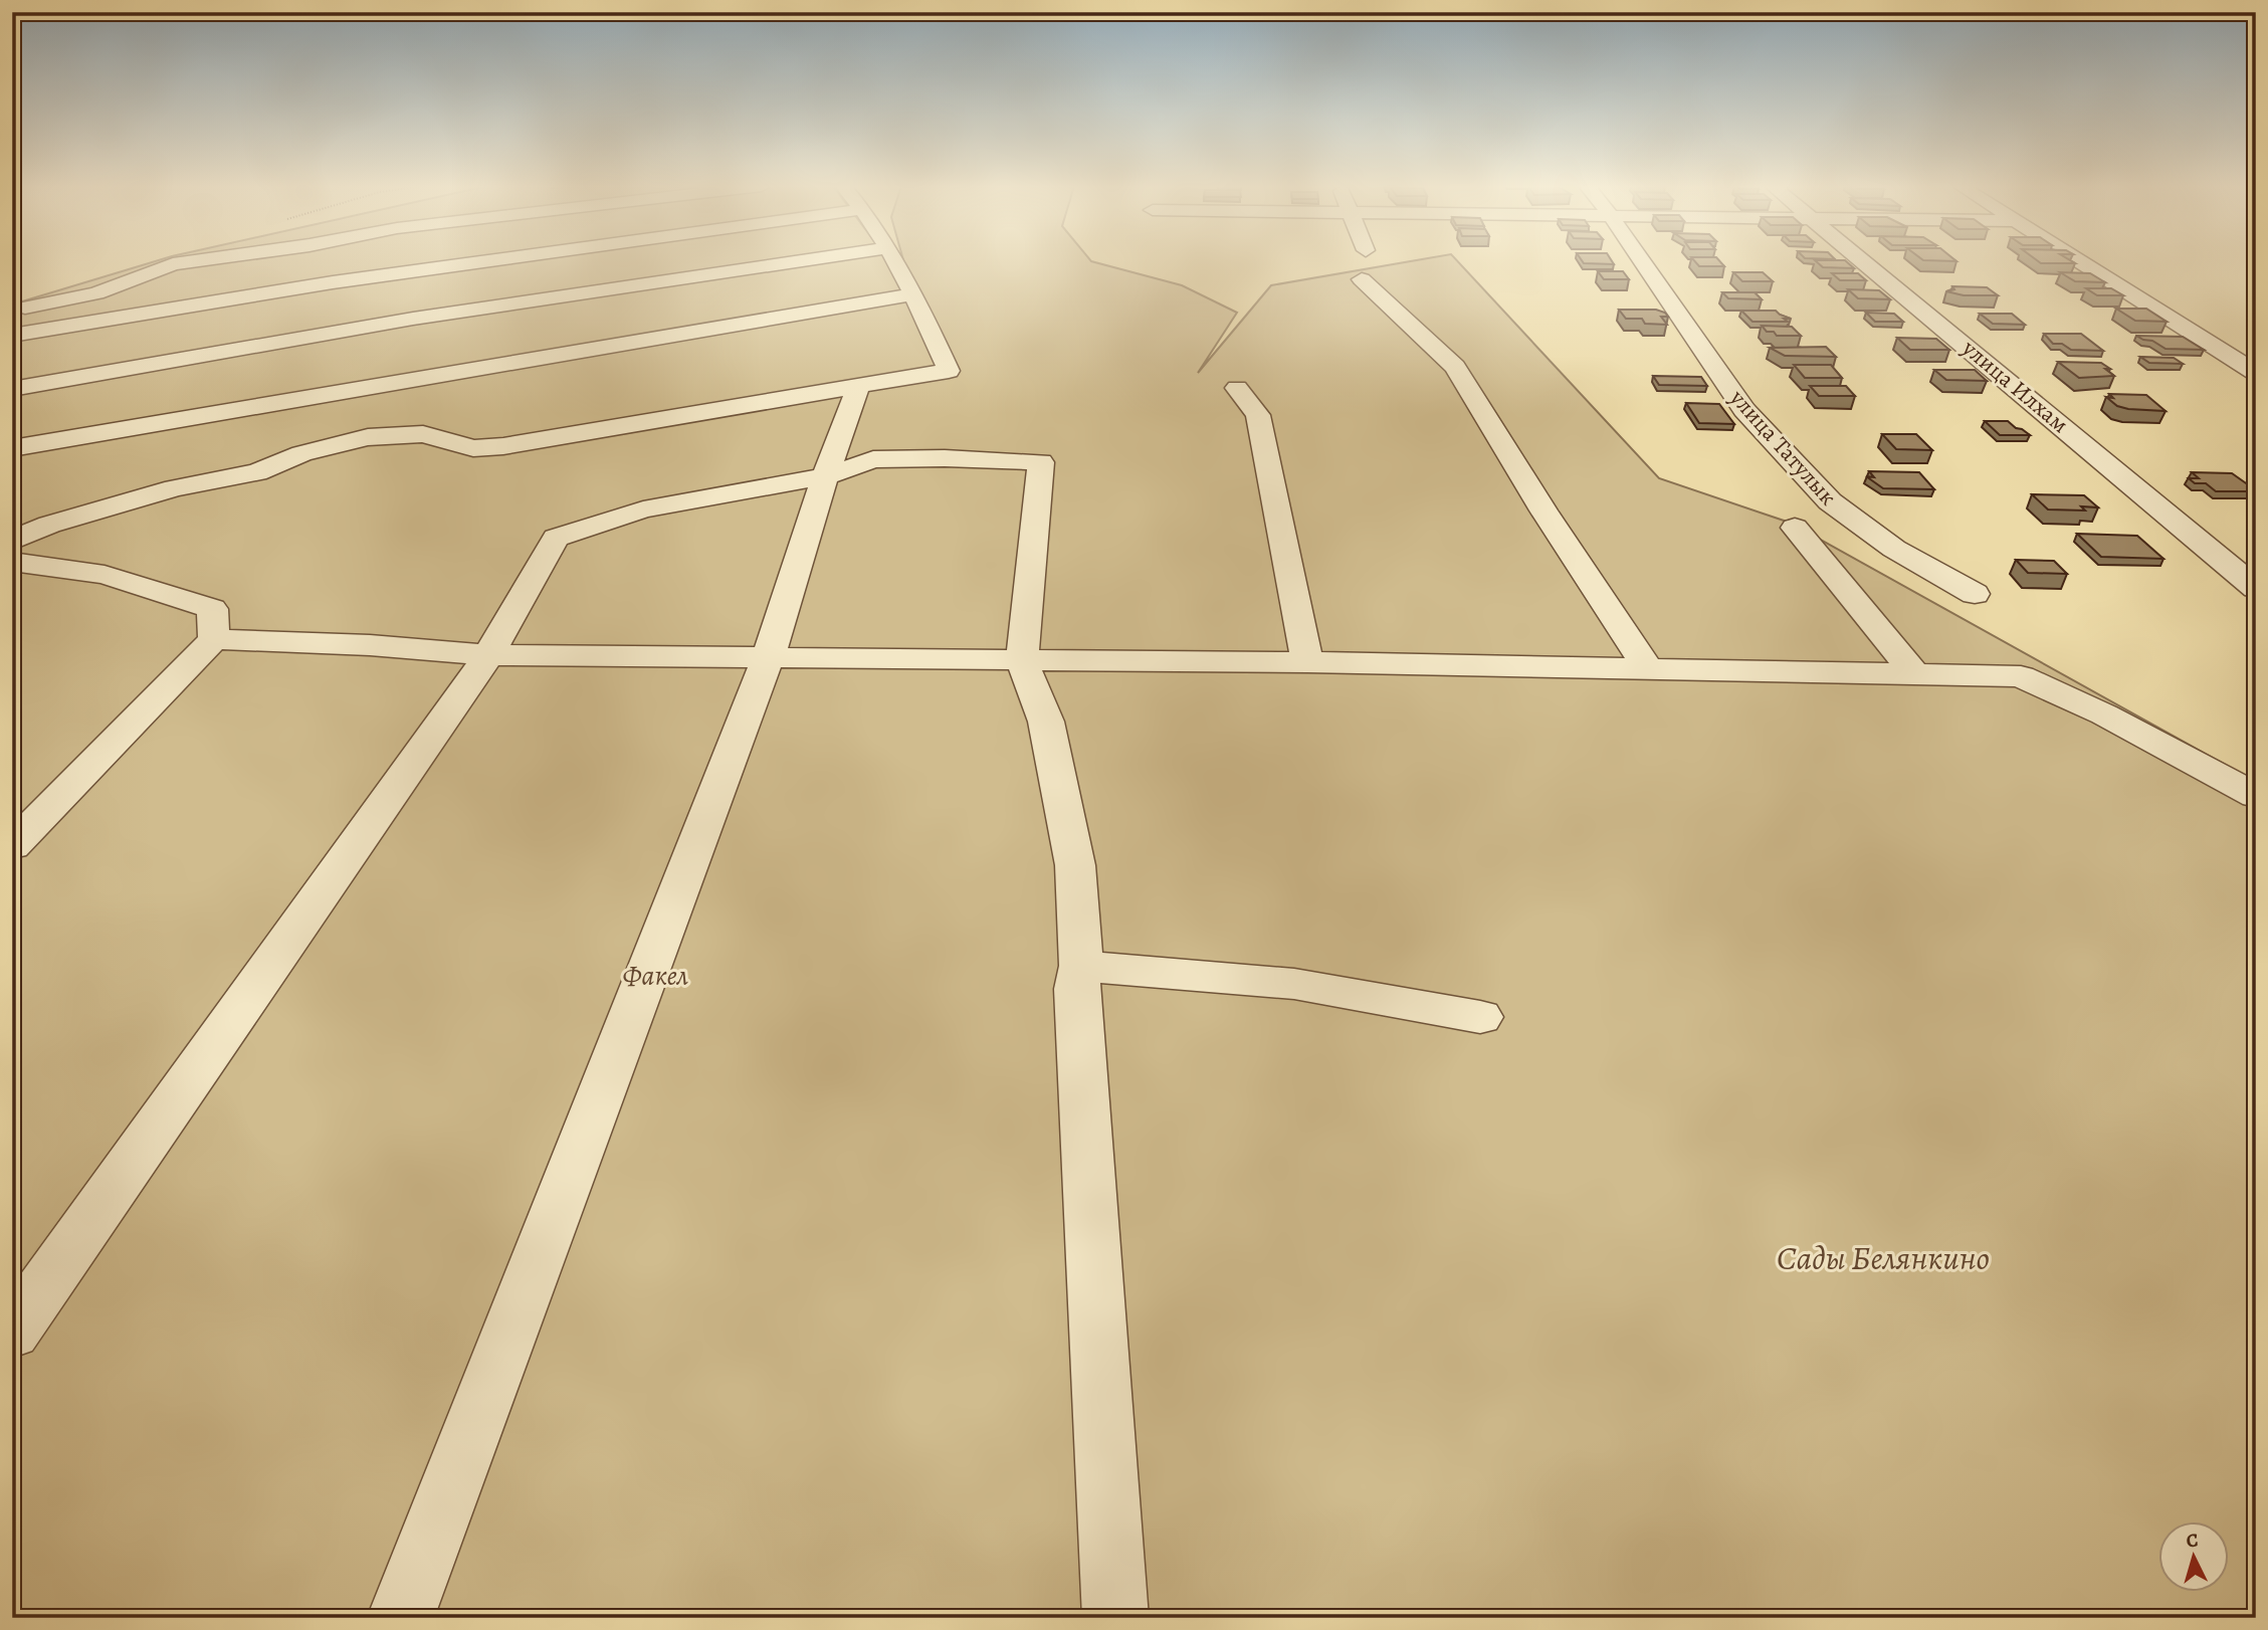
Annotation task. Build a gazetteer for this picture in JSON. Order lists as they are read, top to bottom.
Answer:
{
  "streets": {
    "street": ["улица Илхам", "улица Татулык"]
  },
  "parks": ["Факел", "Сады Белянкино"],
  "north": "top"
}
